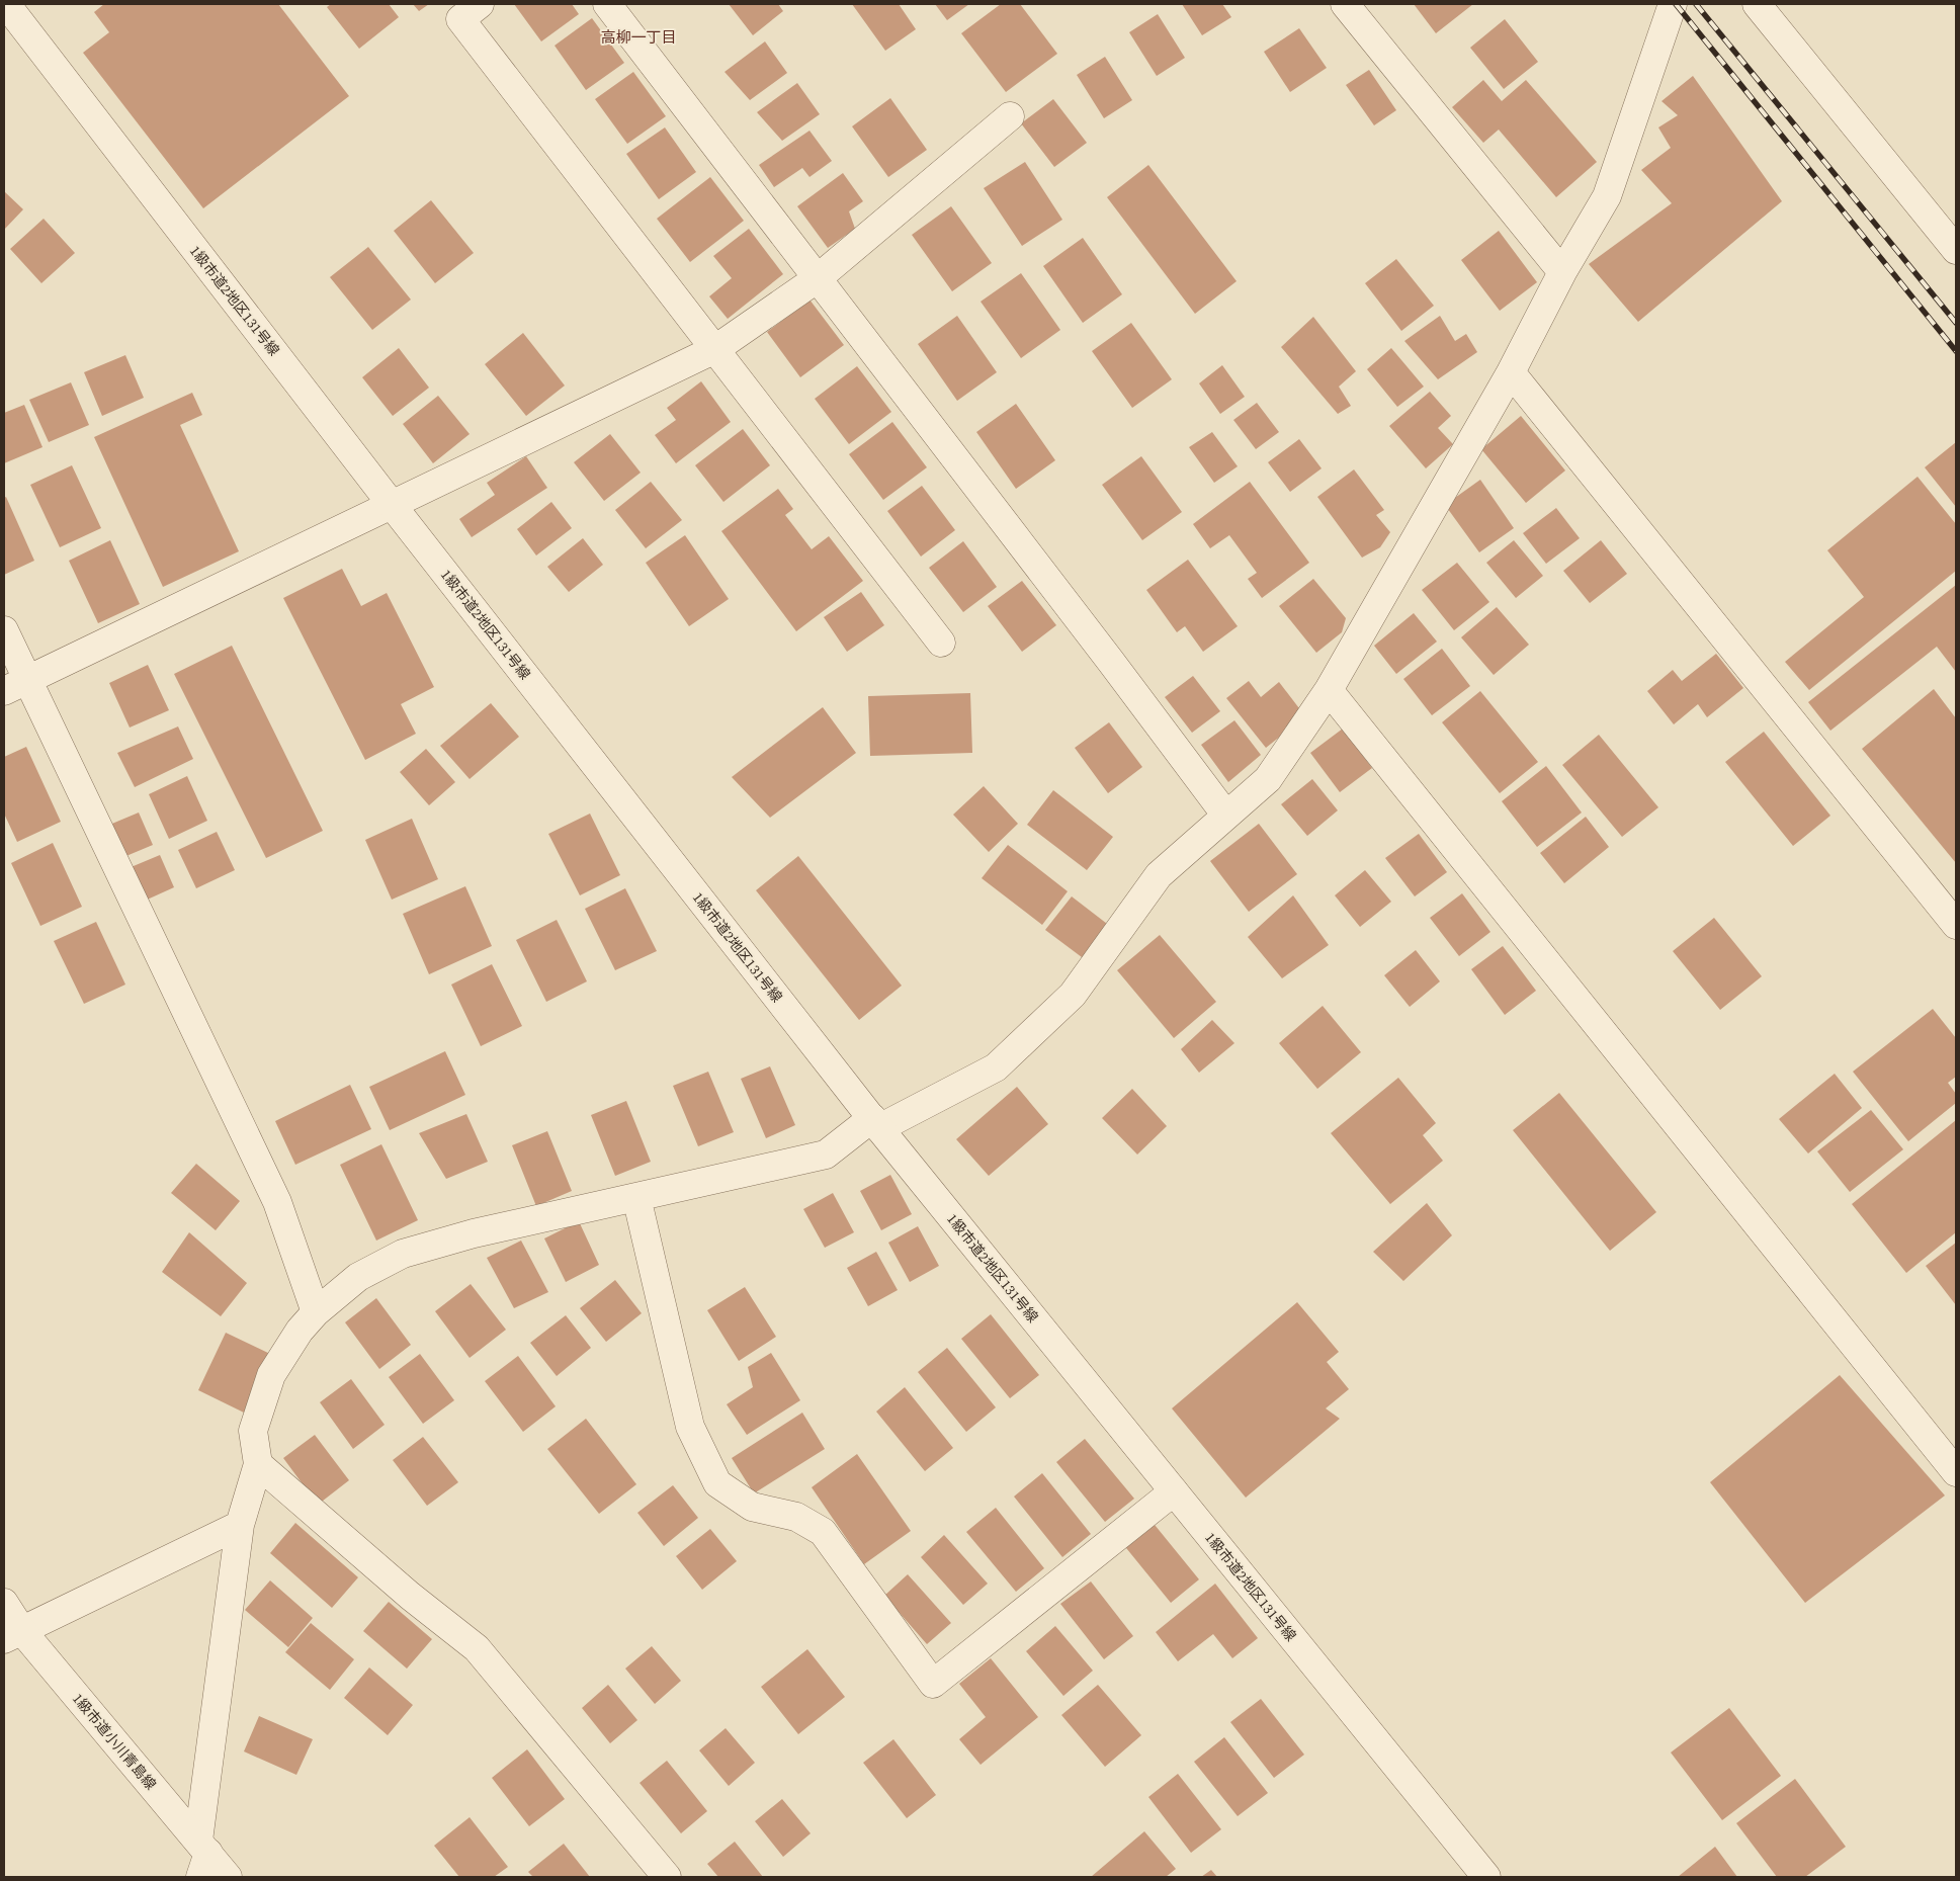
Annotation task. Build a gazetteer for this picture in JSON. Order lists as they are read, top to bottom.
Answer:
{
  "streets": {
    "street": ["1級市道2地区131号線", "1級市道小川青島線"]
  },
  "districts": ["高柳一丁目"]
}
